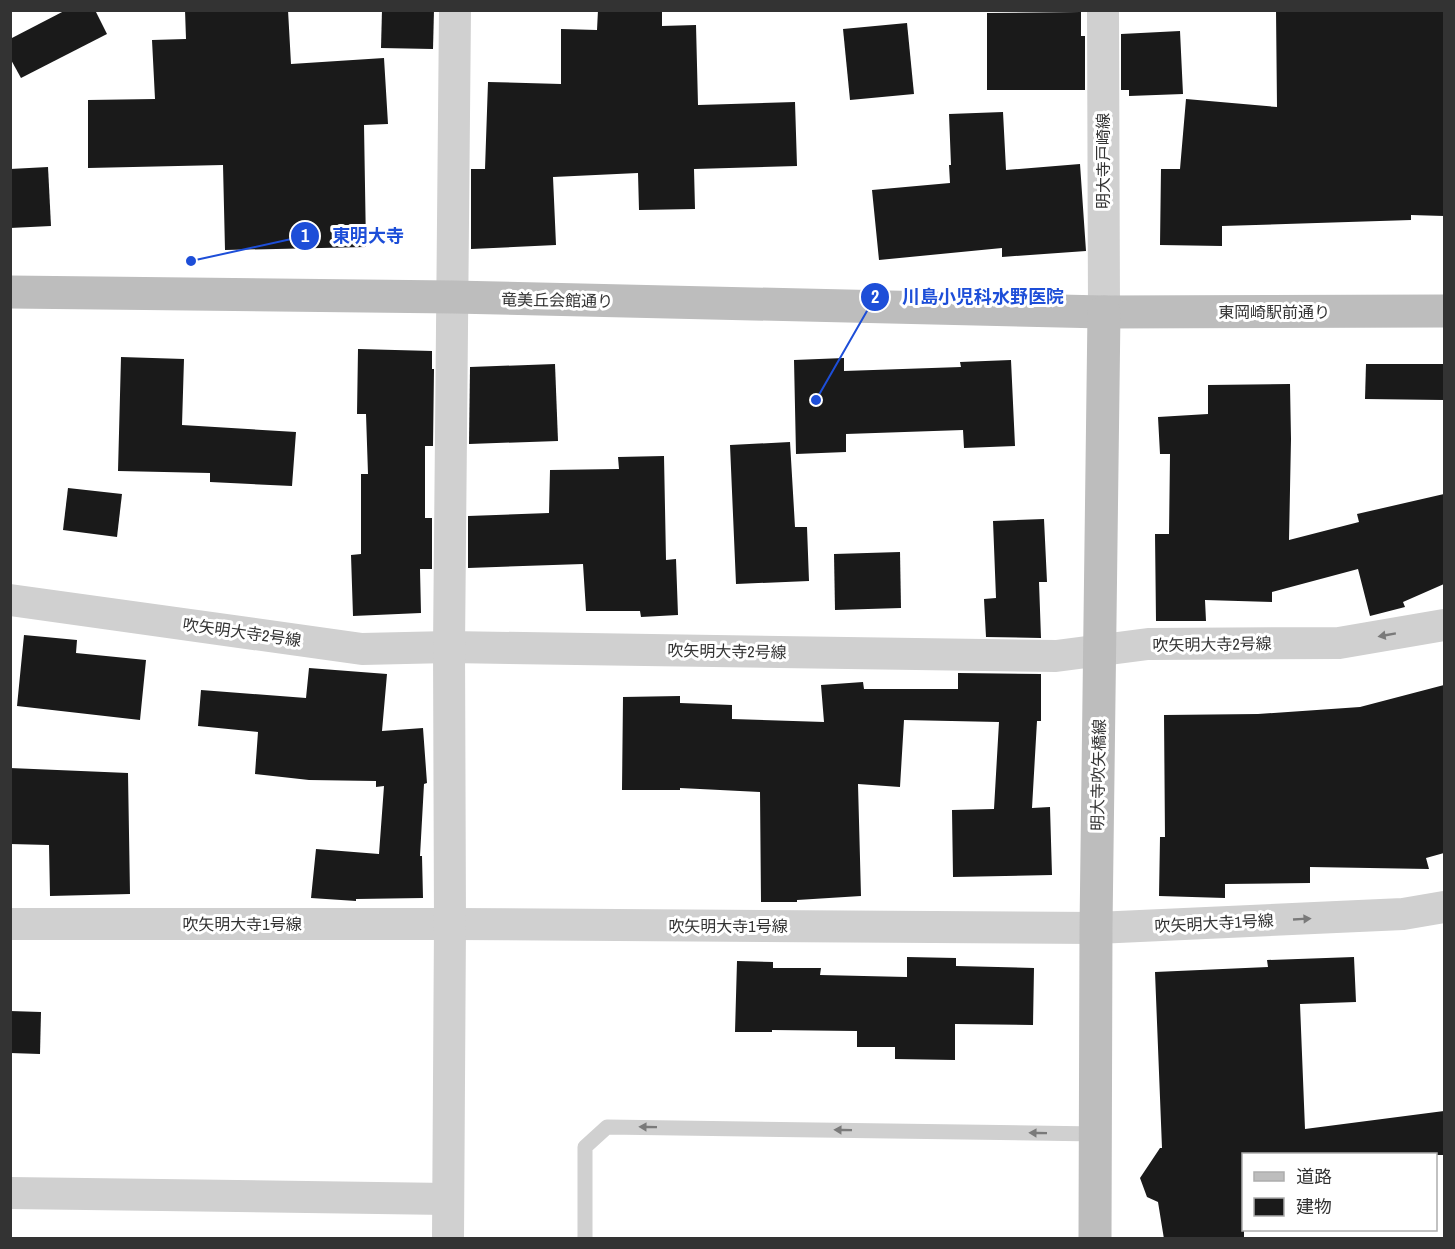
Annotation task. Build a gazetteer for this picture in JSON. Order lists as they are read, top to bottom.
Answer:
{
  "streets": {
    "street": [
      "明大寺戸崎線",
      "竜美丘会館通り",
      "東岡崎駅前通り",
      "吹矢明大寺2号線",
      "明大寺吹矢橋線",
      "吹矢明大寺1号線"
    ]
  },
  "crossings": [
    ["明大寺戸崎線", "竜美丘会館通り"],
    ["明大寺戸崎線", "東岡崎駅前通り"],
    ["明大寺戸崎線", "明大寺吹矢橋線"],
    ["竜美丘会館通り", "東岡崎駅前通り"],
    ["竜美丘会館通り", "明大寺吹矢橋線"],
    ["東岡崎駅前通り", "明大寺吹矢橋線"],
    ["吹矢明大寺2号線", "明大寺吹矢橋線"],
    ["明大寺吹矢橋線", "吹矢明大寺1号線"]
  ],
  "places": ["東明大寺", "川島小児科水野医院"],
  "legend": ["道路", "建物"]
}
